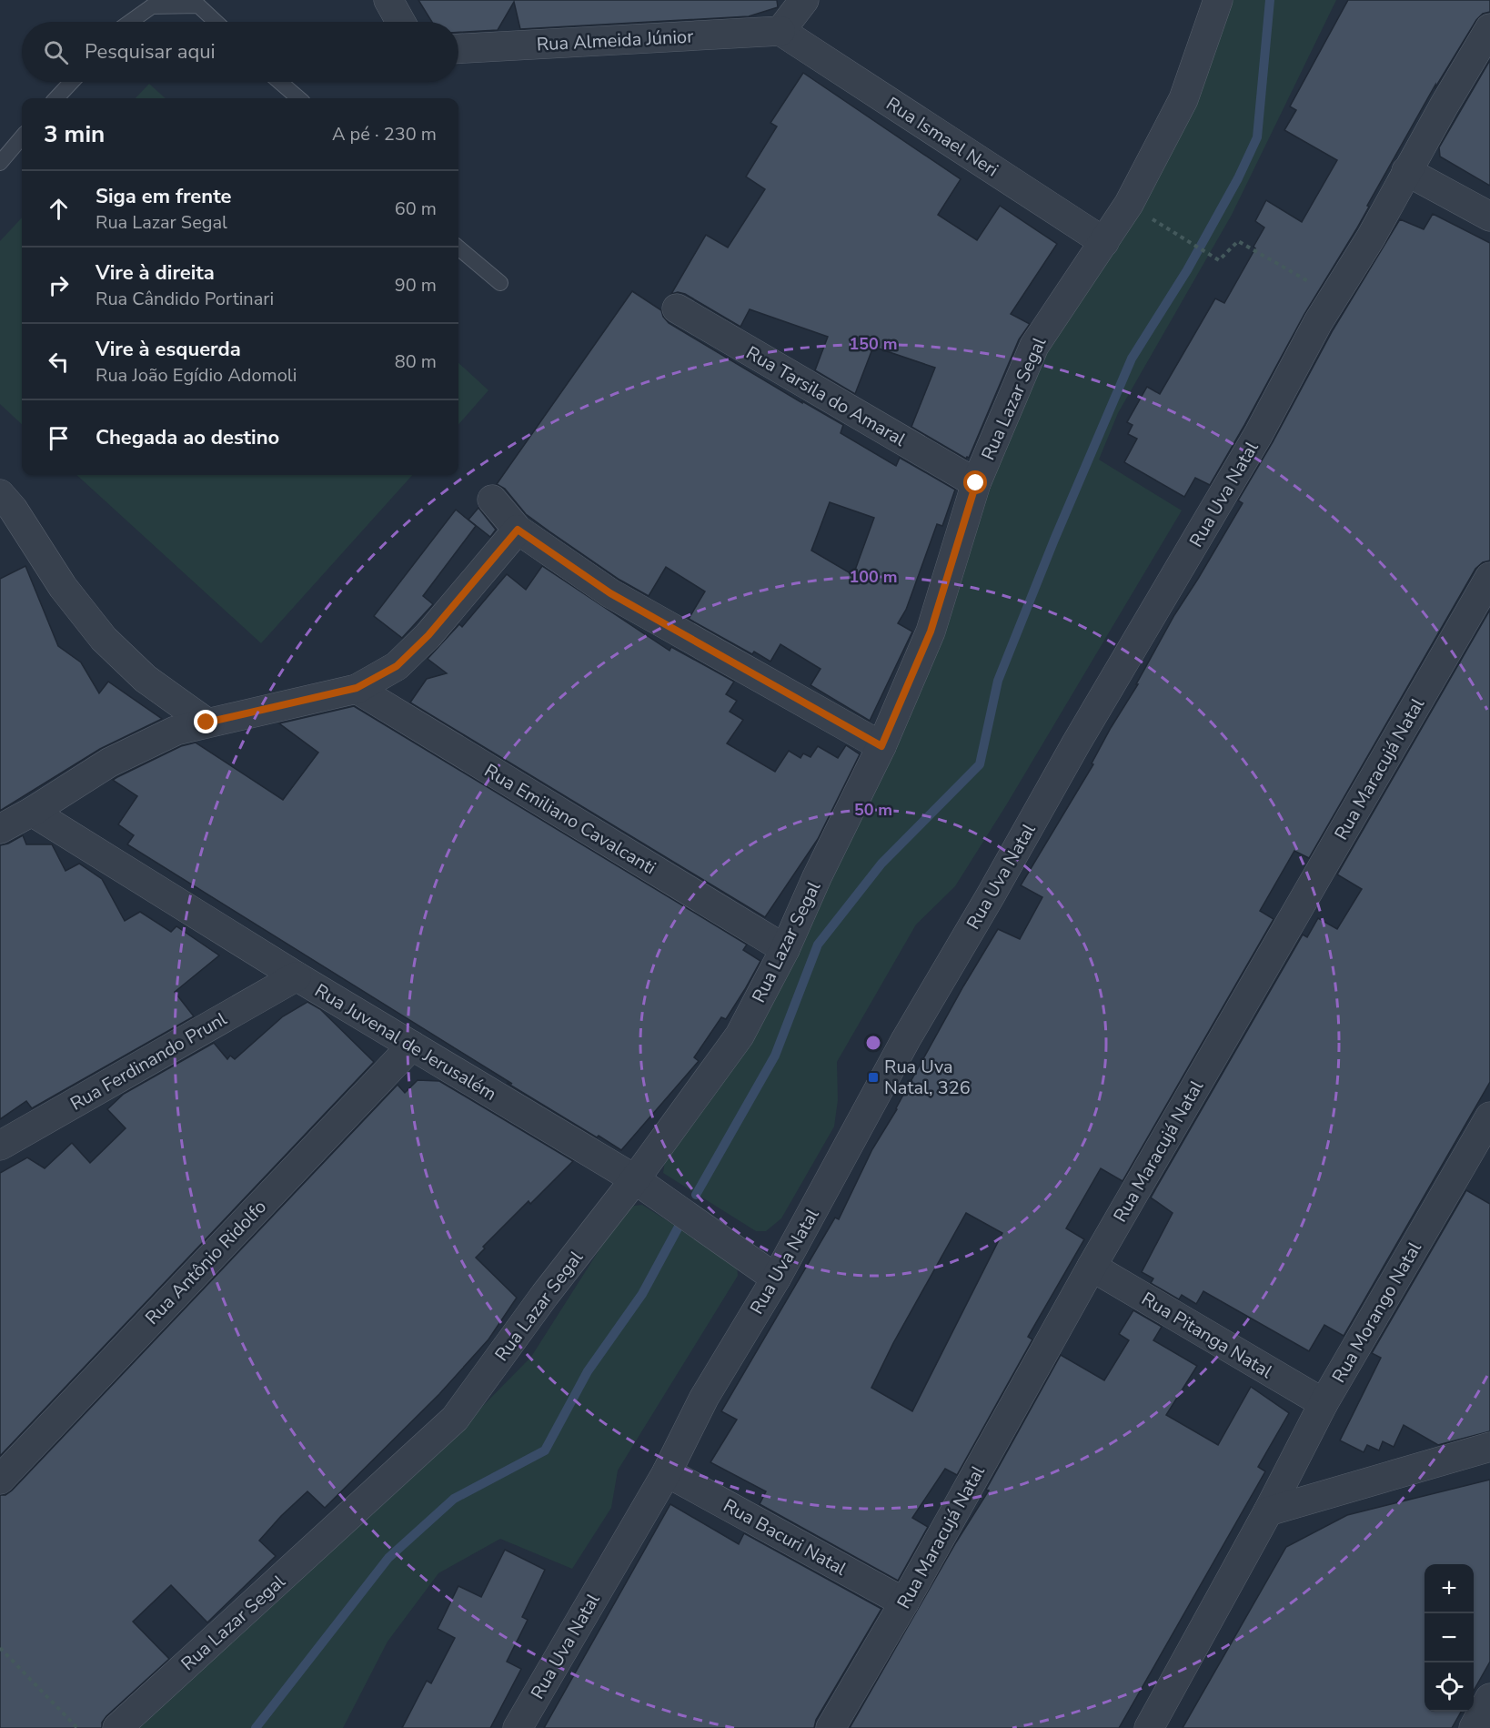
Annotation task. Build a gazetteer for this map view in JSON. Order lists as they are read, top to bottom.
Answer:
{
  "streets": {
    "street": [
      "Rua Almeida Júnior",
      "Rua Ismael Neri",
      "Rua Tarsila do Amaral",
      "Rua Lazar Segal",
      "Rua Uva Natal",
      "Rua Maracujá Natal",
      "Rua Emiliano Cavalcanti",
      "Rua Juvenal de Jerusalém",
      "Rua Ferdinando Prunl",
      "Rua Antônio Ridolfo",
      "Rua Morango Natal",
      "Rua Pitanga Natal",
      "Rua Bacuri Natal"
    ]
  },
  "crossings": [
    ["Rua Almeida Júnior", "Rua Ismael Neri"],
    ["Rua Ismael Neri", "Rua Lazar Segal"],
    ["Rua Tarsila do Amaral", "Rua Lazar Segal"],
    ["Rua Lazar Segal", "Rua Emiliano Cavalcanti"],
    ["Rua Lazar Segal", "Rua Juvenal de Jerusalém"],
    ["Rua Uva Natal", "Rua Juvenal de Jerusalém"],
    ["Rua Uva Natal", "Rua Bacuri Natal"],
    ["Rua Maracujá Natal", "Rua Pitanga Natal"],
    ["Rua Maracujá Natal", "Rua Bacuri Natal"],
    ["Rua Juvenal de Jerusalém", "Rua Ferdinando Prunl"],
    ["Rua Juvenal de Jerusalém", "Rua Antônio Ridolfo"],
    ["Rua Morango Natal", "Rua Pitanga Natal"]
  ],
  "places": {
    "transit": ["Rua Uva Natal, 326"]
  },
  "page": {
    "search": "Pesquisar aqui",
    "heading": ["3 min", "A pé · 230 m"],
    "list": [
      ["Siga em frente", "Rua Lazar Segal", "60 m"],
      ["Vire à direita", "Rua Cândido Portinari", "90 m"],
      ["Vire à esquerda", "Rua João Egídio Adomoli", "80 m"],
      "Chegada ao destino"
    ],
    "map_buttons": ["+", "−"]
  },
  "rings": ["150 m", "100 m", "50 m"]
}
